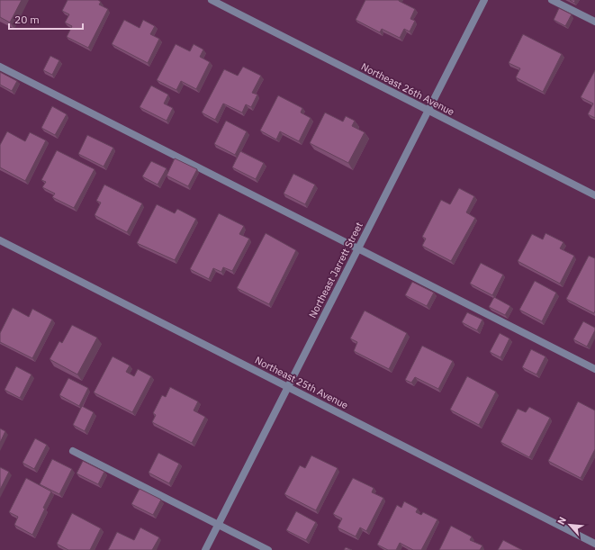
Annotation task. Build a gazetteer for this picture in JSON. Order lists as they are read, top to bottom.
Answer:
{
  "streets": {
    "street": ["Northeast 26th Avenue", "Northeast Jarrett Street", "Northeast 25th Avenue"]
  },
  "crossings": [
    ["Northeast 26th Avenue", "Northeast Jarrett Street"],
    ["Northeast Jarrett Street", "Northeast 25th Avenue"]
  ],
  "scale_bar": "20 m",
  "north": "top left"
}
